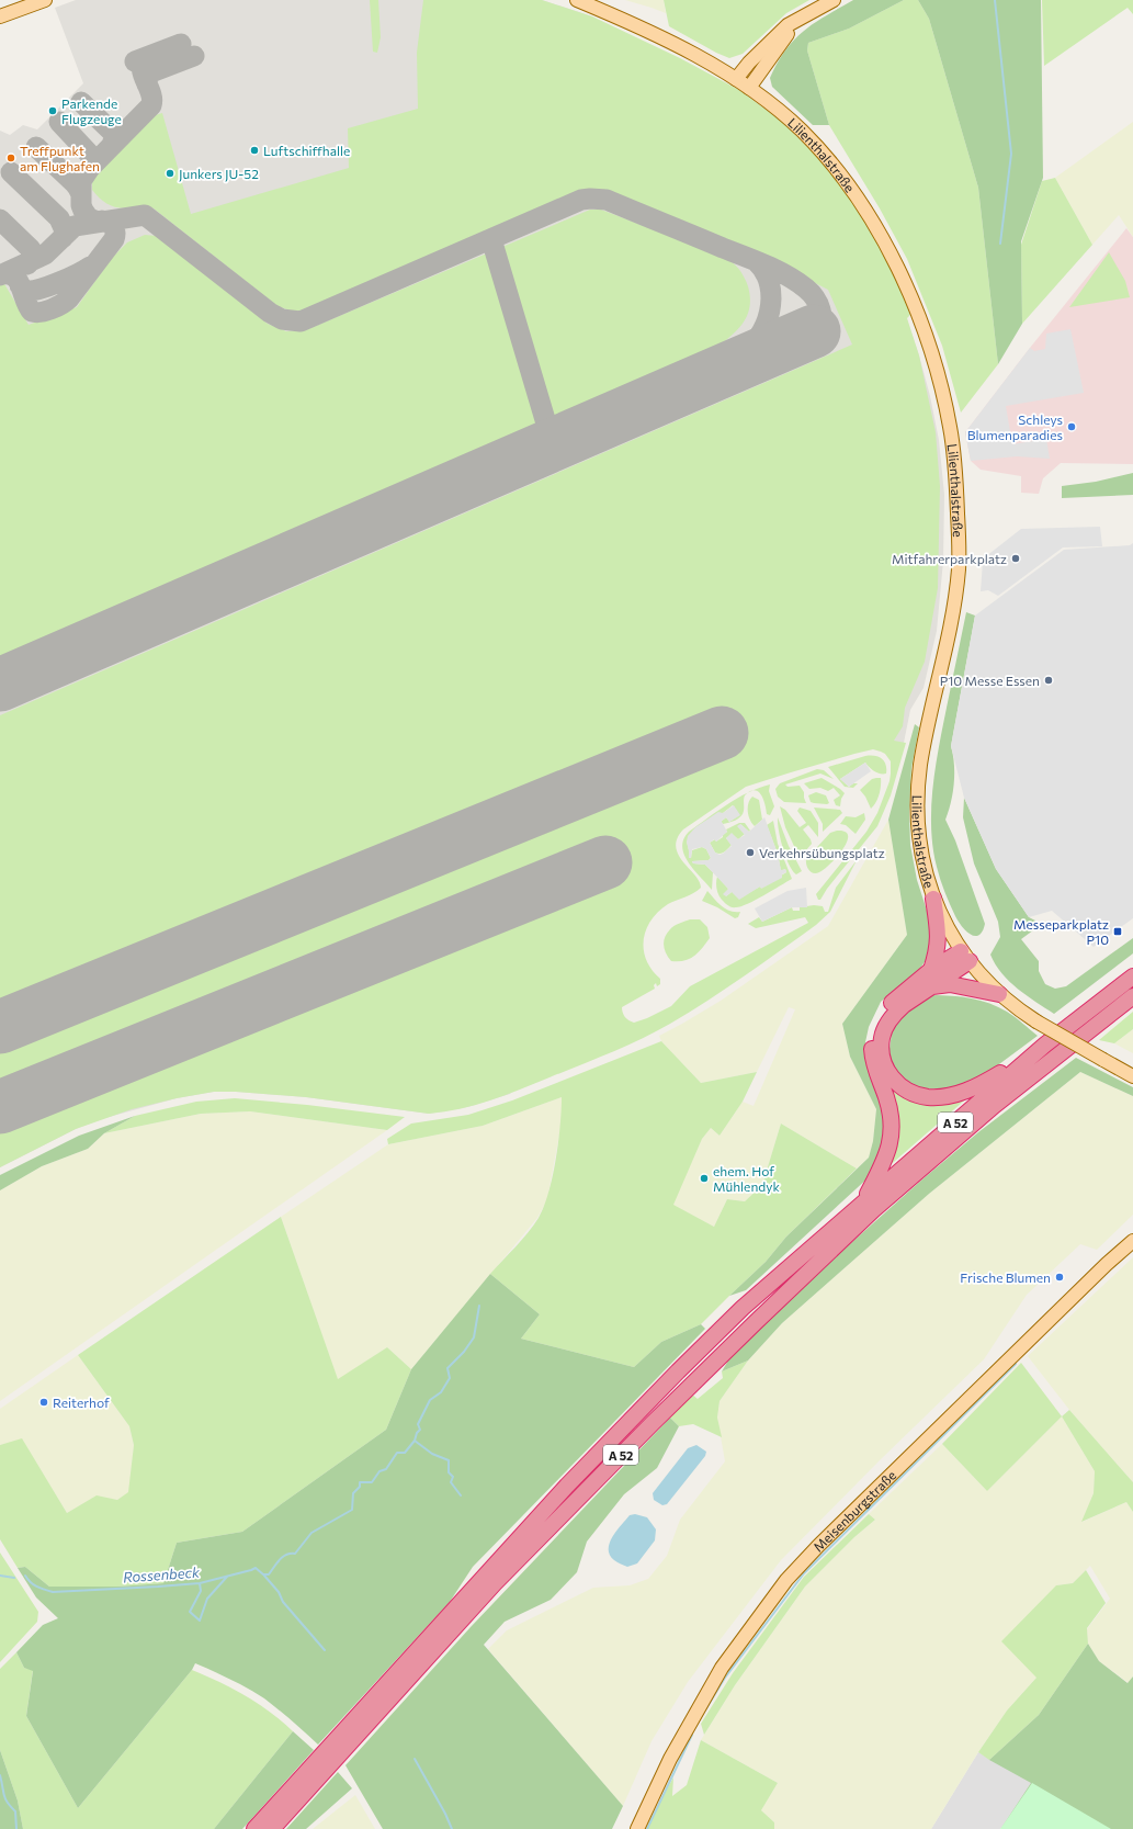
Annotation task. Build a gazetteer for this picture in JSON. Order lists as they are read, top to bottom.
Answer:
{
  "streets": {
    "highway": ["A 52"],
    "main road": ["Lilienthalstraße", "Meisenburgstraße"]
  },
  "water": ["Rossenbeck"],
  "places": {
    "other": [
      "Parkende Flugzeuge",
      "Luftschiffhalle",
      "Treffpunkt am Flughafen",
      "Junkers JU-52",
      "Schleys Blumenparadies",
      "Mitfahrerparkplatz",
      "P10 Messe Essen",
      "Verkehrsübungsplatz",
      "ehem. Hof Mühlendyk",
      "Frische Blumen",
      "Reiterhof"
    ],
    "transit": ["Messeparkplatz P10"]
  }
}
